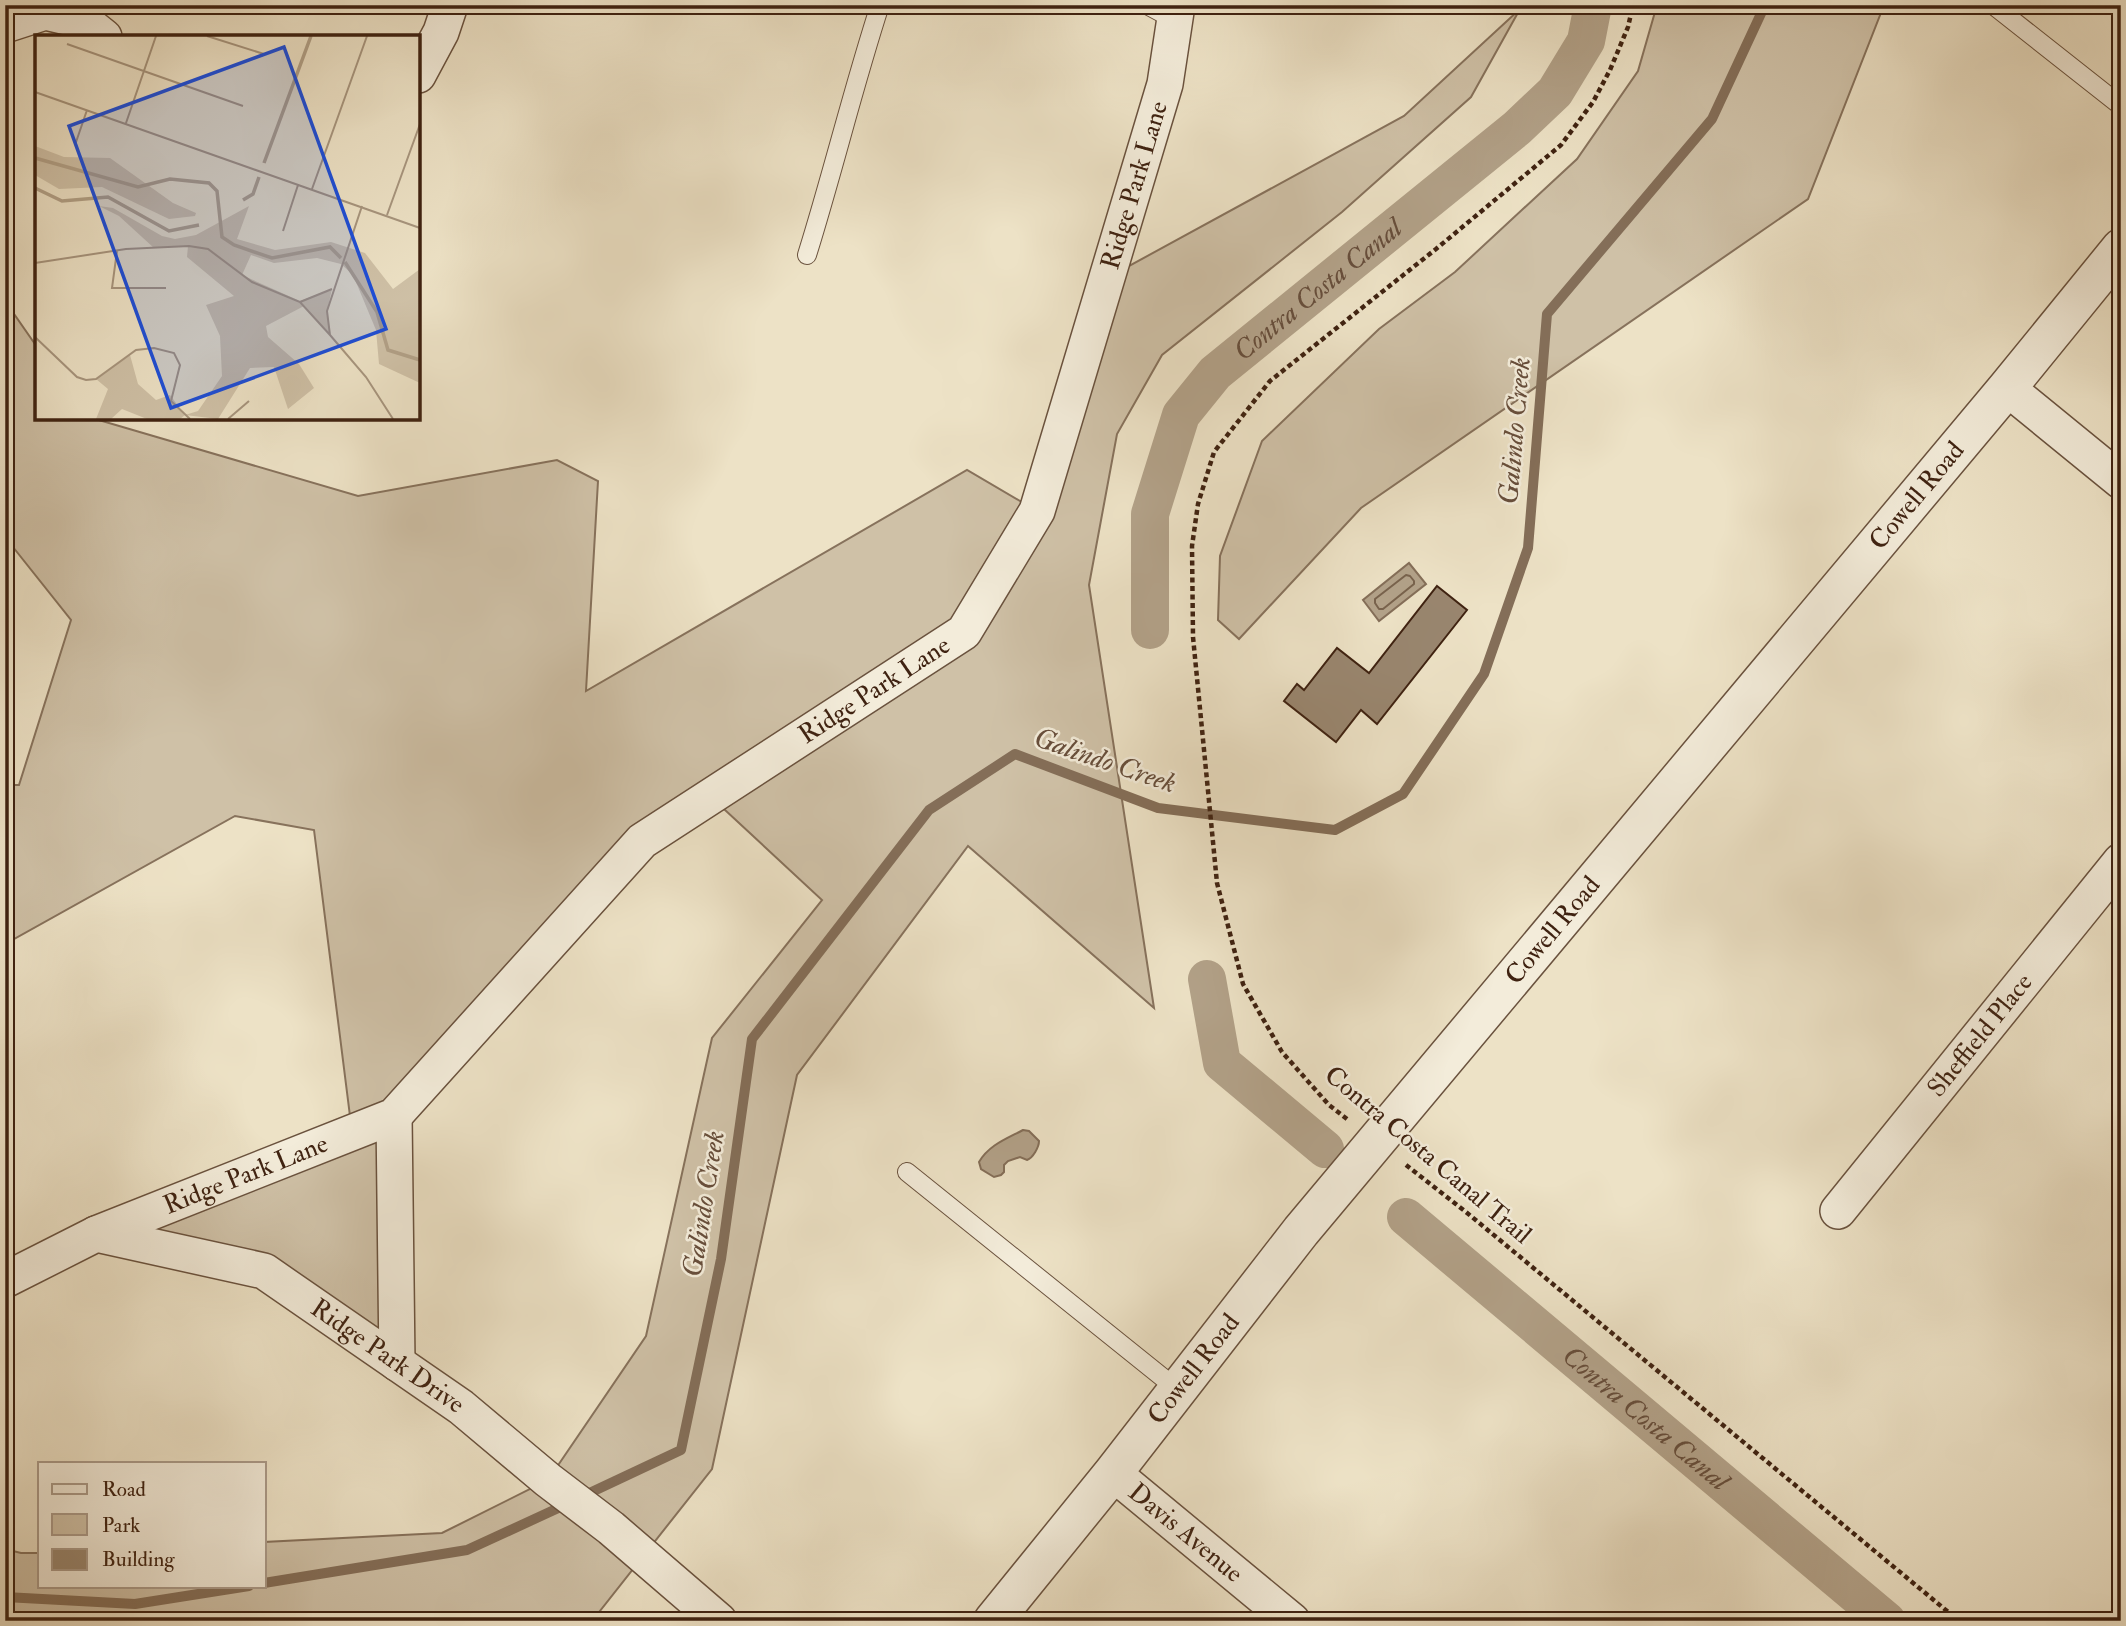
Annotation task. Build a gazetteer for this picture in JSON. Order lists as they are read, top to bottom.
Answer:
{
  "streets": {
    "street": [
      "Ridge Park Lane",
      "Cowell Road",
      "Sheffield Place",
      "Ridge Park Drive",
      "Davis Avenue"
    ],
    "path": ["Contra Costa Canal Trail"]
  },
  "crossings": [
    ["Ridge Park Lane", "Ridge Park Drive"],
    ["Cowell Road", "Contra Costa Canal Trail"],
    ["Cowell Road", "Davis Avenue"]
  ],
  "water": ["Contra Costa Canal", "Galindo Creek"],
  "legend": ["Road", "Park", "Building"]
}
